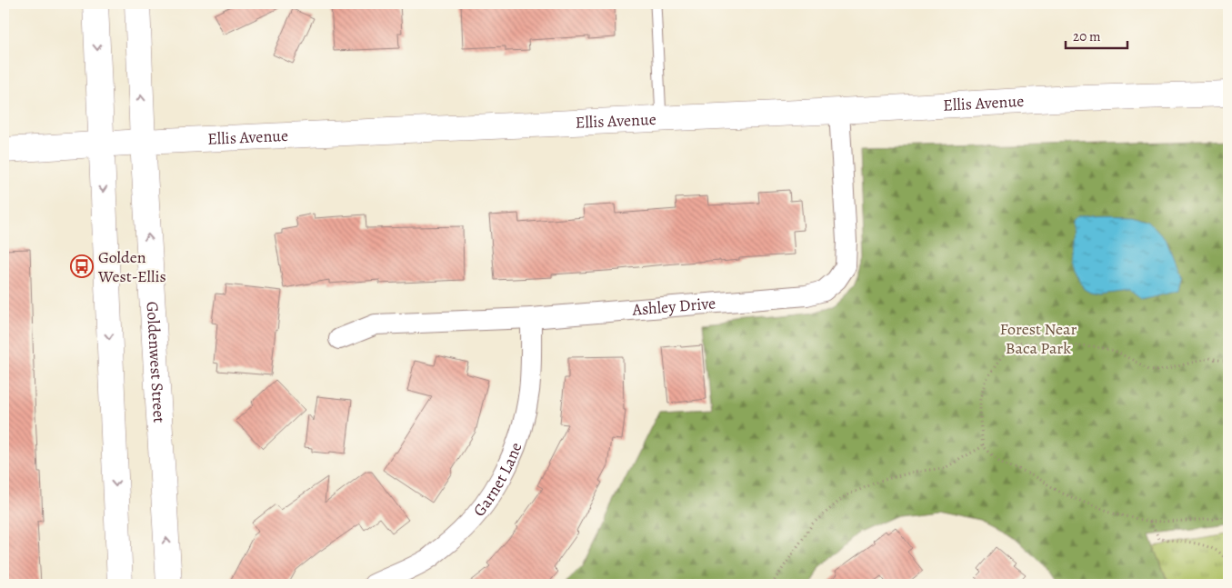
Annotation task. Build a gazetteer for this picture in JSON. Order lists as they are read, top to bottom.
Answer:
{
  "streets": {
    "street": [
      "Ellis Avenue",
      "Ashley Drive",
      "Goldenwest Street",
      "Garnet Lane"
    ]
  },
  "crossings": [
    ["Ellis Avenue", "Ashley Drive"],
    ["Ellis Avenue", "Goldenwest Street"],
    ["Ashley Drive", "Garnet Lane"]
  ],
  "parks": ["Forest Near Baca Park"],
  "places": {
    "bus stop": ["Golden West-Ellis"]
  },
  "scale_bar": "20 m"
}
